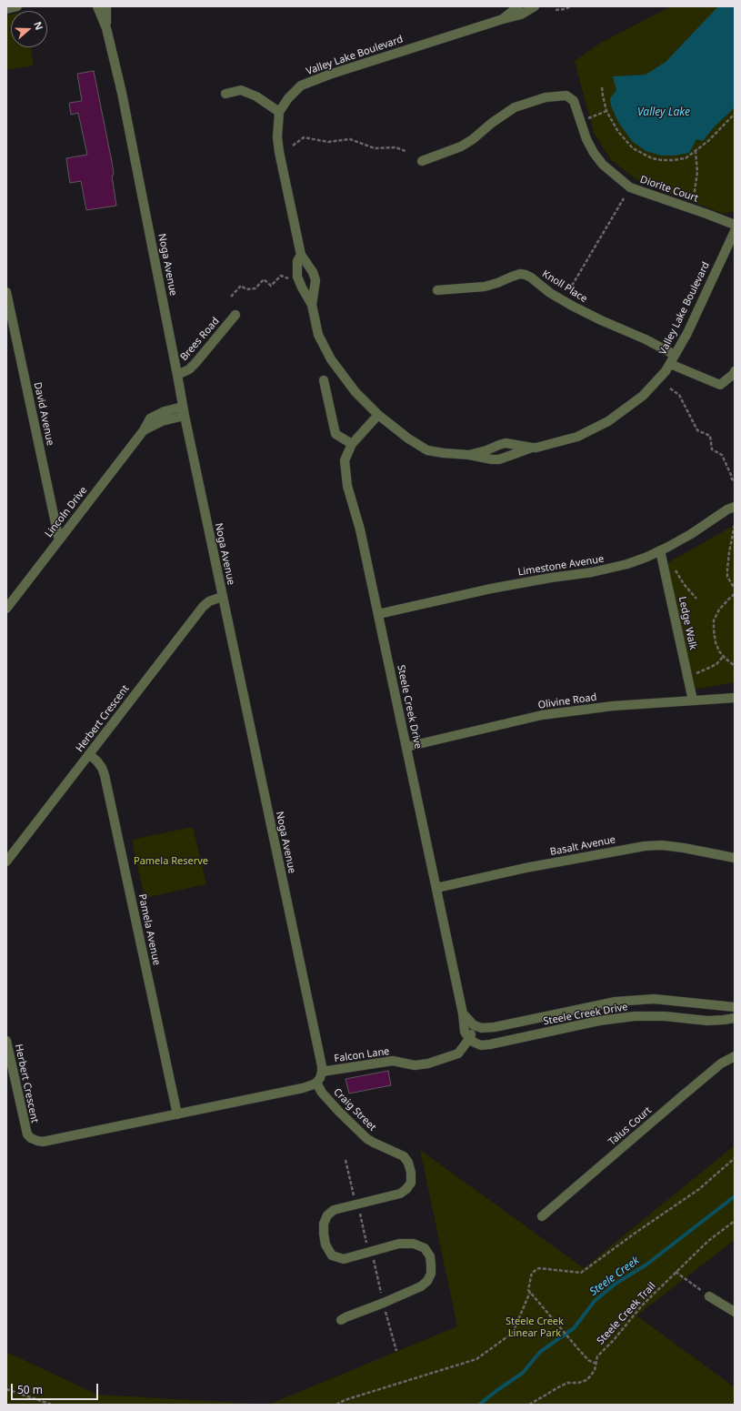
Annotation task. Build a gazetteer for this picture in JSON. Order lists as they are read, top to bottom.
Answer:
{
  "streets": {
    "street": [
      "Valley Lake Boulevard",
      "Diorite Court",
      "Noga Avenue",
      "Knoll Place",
      "Brees Road",
      "David Avenue",
      "Lincoln Drive",
      "Limestone Avenue",
      "Ledge Walk",
      "Olivine Road",
      "Steele Creek Drive",
      "Herbert Crescent",
      "Basalt Avenue",
      "Pamela Avenue",
      "Falcon Lane",
      "Craig Street",
      "Talus Court"
    ],
    "path": ["Steele Creek Trail"]
  },
  "crossings": [
    ["Valley Lake Boulevard", "Knoll Place"],
    ["Valley Lake Boulevard", "Steele Creek Drive"],
    ["Noga Avenue", "Brees Road"],
    ["Noga Avenue", "Lincoln Drive"],
    ["Noga Avenue", "Herbert Crescent"],
    ["Noga Avenue", "Falcon Lane"],
    ["David Avenue", "Lincoln Drive"],
    ["Limestone Avenue", "Ledge Walk"],
    ["Limestone Avenue", "Steele Creek Drive"],
    ["Ledge Walk", "Olivine Road"],
    ["Olivine Road", "Steele Creek Drive"],
    ["Steele Creek Drive", "Basalt Avenue"],
    ["Steele Creek Drive", "Falcon Lane"],
    ["Herbert Crescent", "Pamela Avenue"]
  ],
  "water": ["Valley Lake", "Steele Creek"],
  "parks": ["Pamela Reserve", "Steele Creek Linear Park"],
  "scale_bar": "50 m",
  "north": "right"
}
